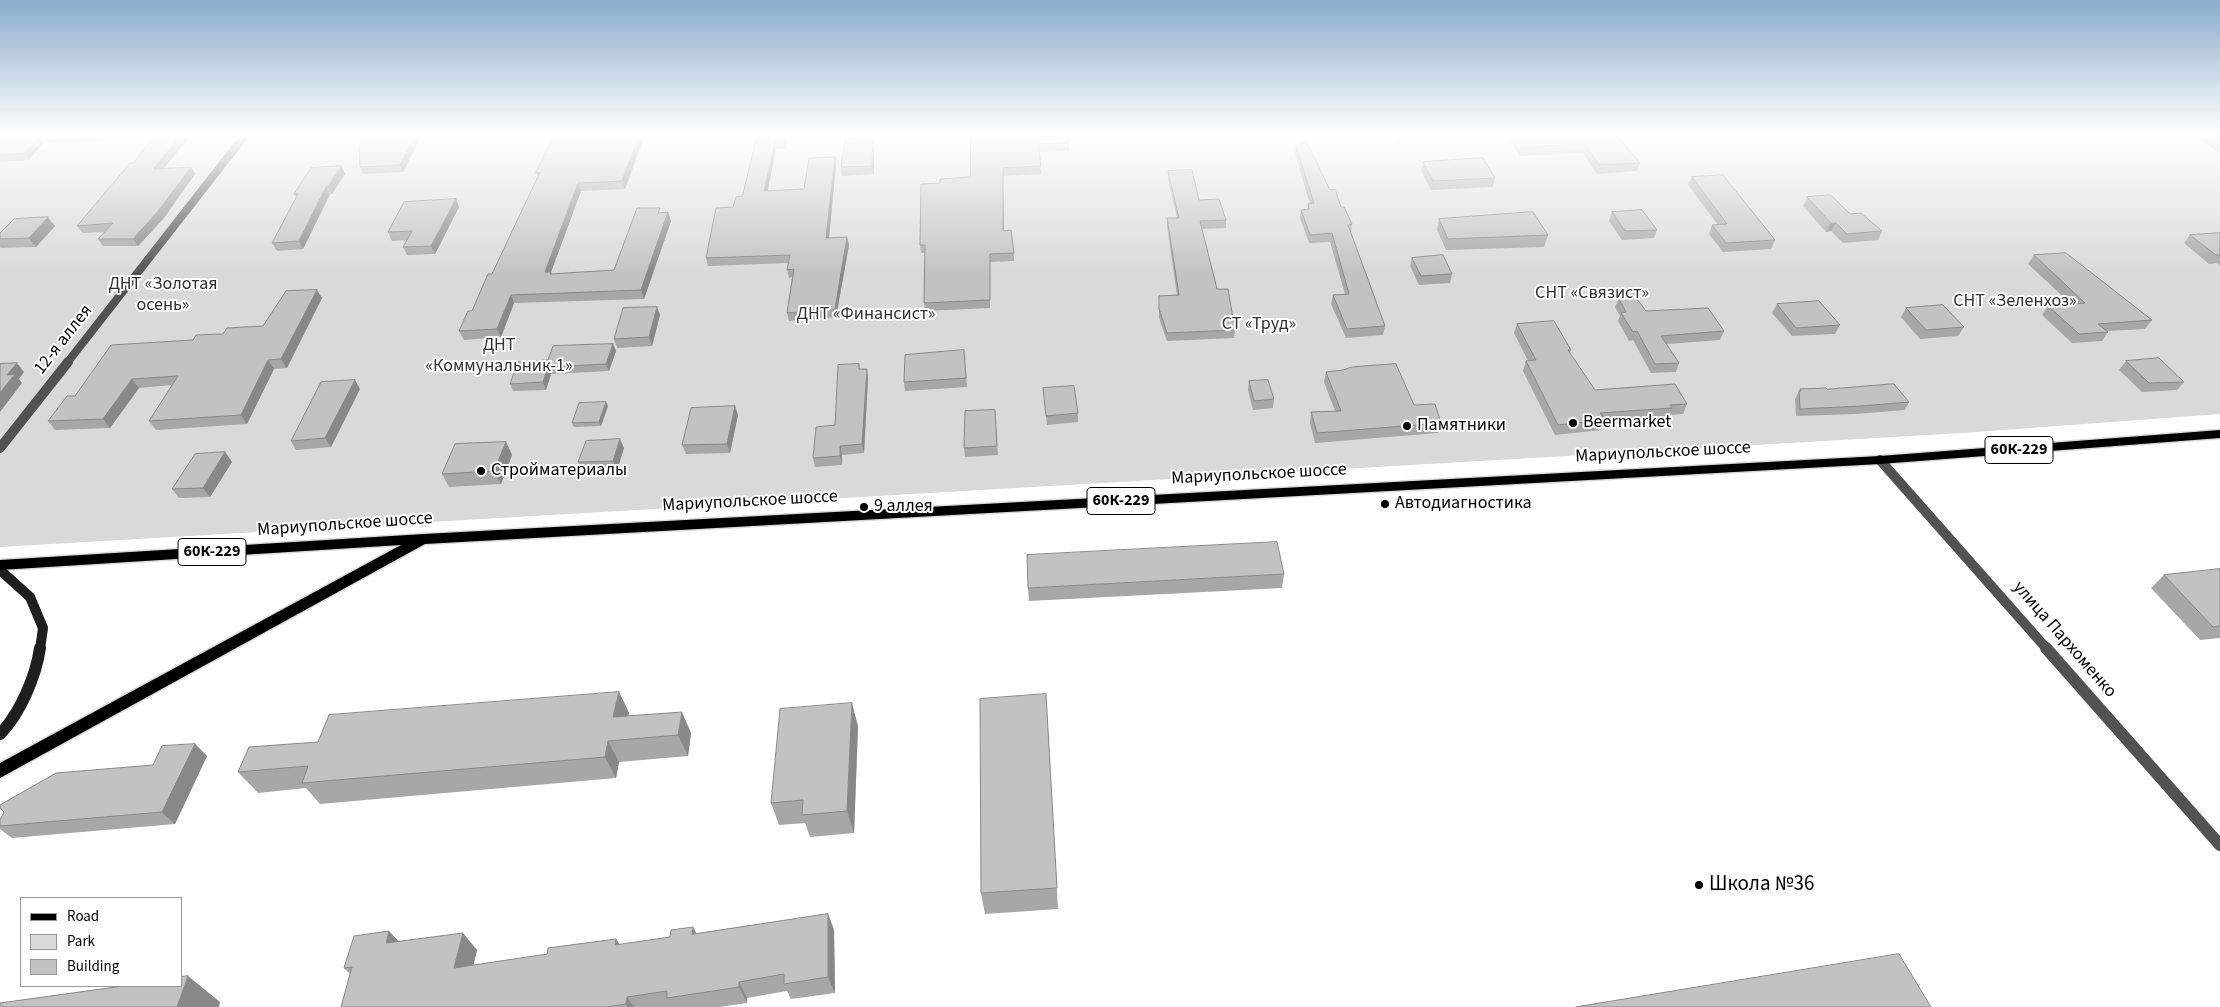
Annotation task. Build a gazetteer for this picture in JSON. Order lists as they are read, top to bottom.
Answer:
{
  "streets": {
    "main road": ["60К-229", "Мариупольское шоссе"],
    "street": ["12-я аллея", "улица Пархоменко"]
  },
  "crossings": [
    ["Мариупольское шоссе", "улица Пархоменко"]
  ],
  "parks": [
    "ДНТ «Золотая осень»",
    "СНТ «Связист»",
    "СНТ «Зеленхоз»",
    "ДНТ «Финансист»",
    "СТ «Труд»",
    "ДНТ «Коммунальник-1»"
  ],
  "places": [
    "Beermarket",
    "Памятники",
    "Стройматериалы",
    "Автодиагностика",
    "9 аллея",
    "Школа №36"
  ],
  "legend": ["Road", "Park", "Building"]
}
